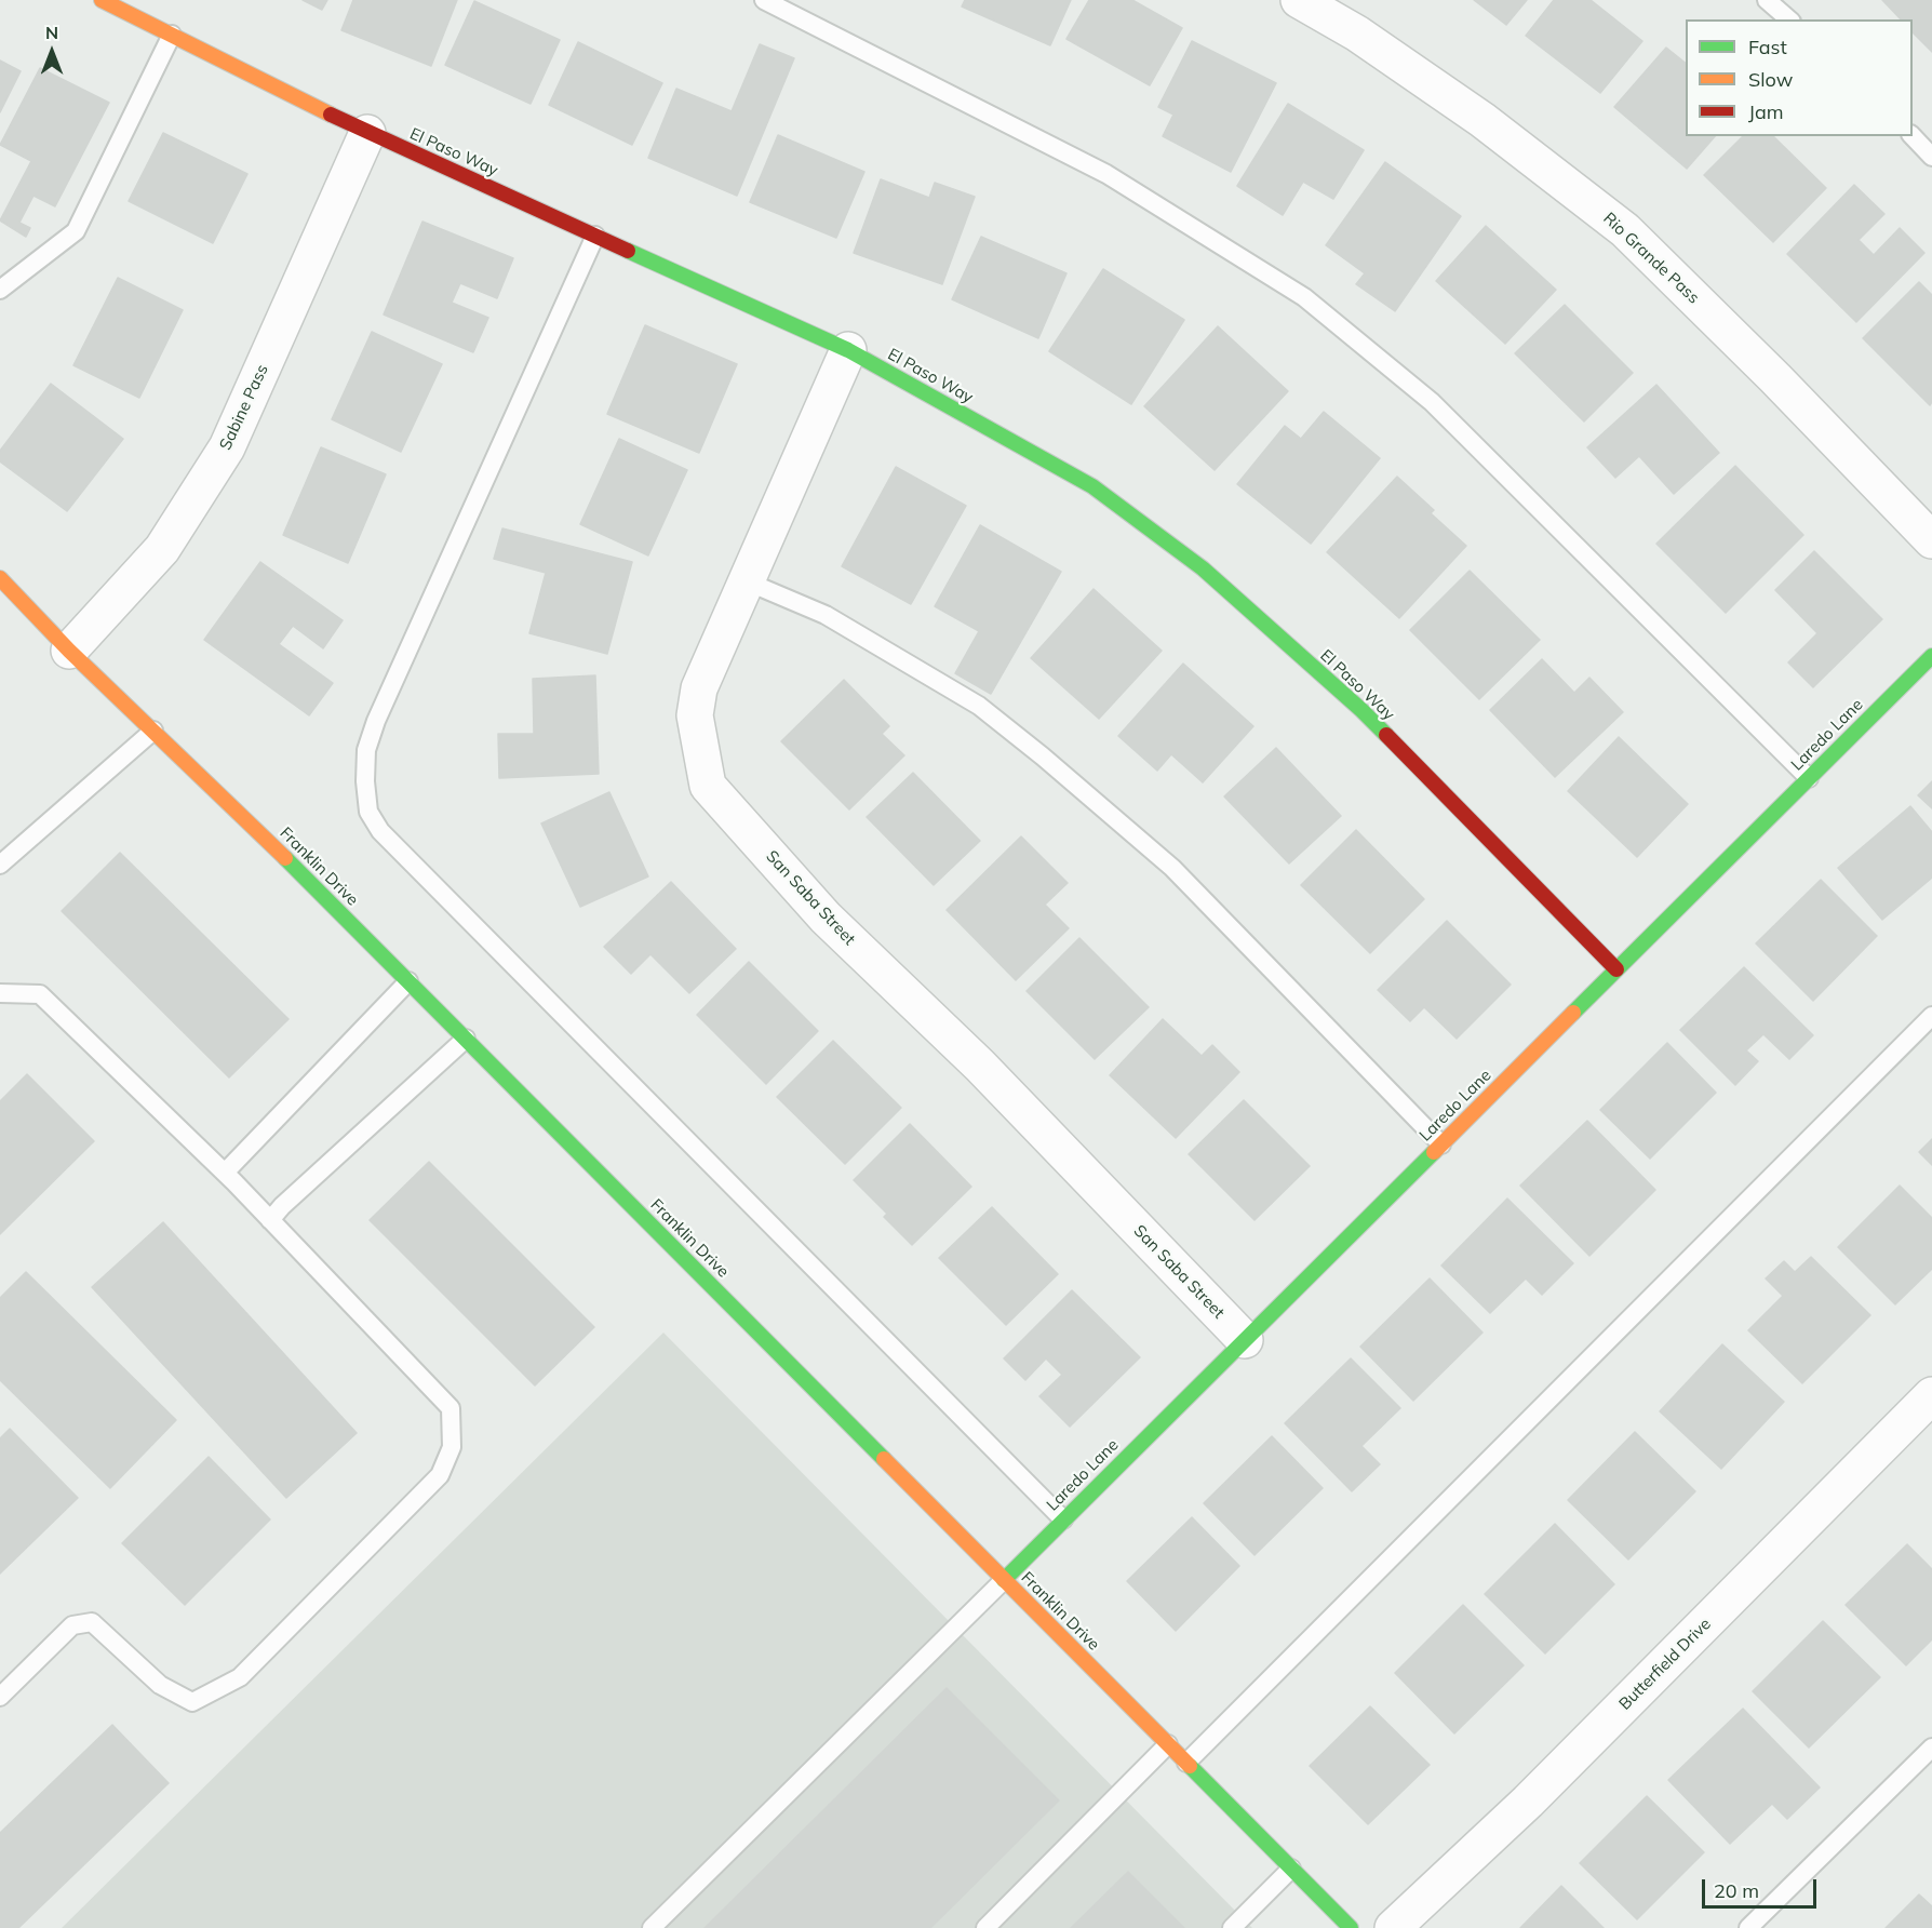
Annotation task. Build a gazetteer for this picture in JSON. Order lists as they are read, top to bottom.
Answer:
{
  "streets": {
    "street": [
      "El Paso Way",
      "Rio Grande Pass",
      "Sabine Pass",
      "Laredo Lane",
      "Franklin Drive",
      "San Saba Street",
      "Butterfield Drive"
    ]
  },
  "crossings": [
    ["El Paso Way", "Sabine Pass"],
    ["El Paso Way", "Laredo Lane"],
    ["El Paso Way", "San Saba Street"],
    ["Sabine Pass", "Franklin Drive"],
    ["Laredo Lane", "Franklin Drive"],
    ["Laredo Lane", "San Saba Street"]
  ],
  "legend": ["Fast", "Slow", "Jam"],
  "scale_bar": "20 m",
  "north": "top"
}
